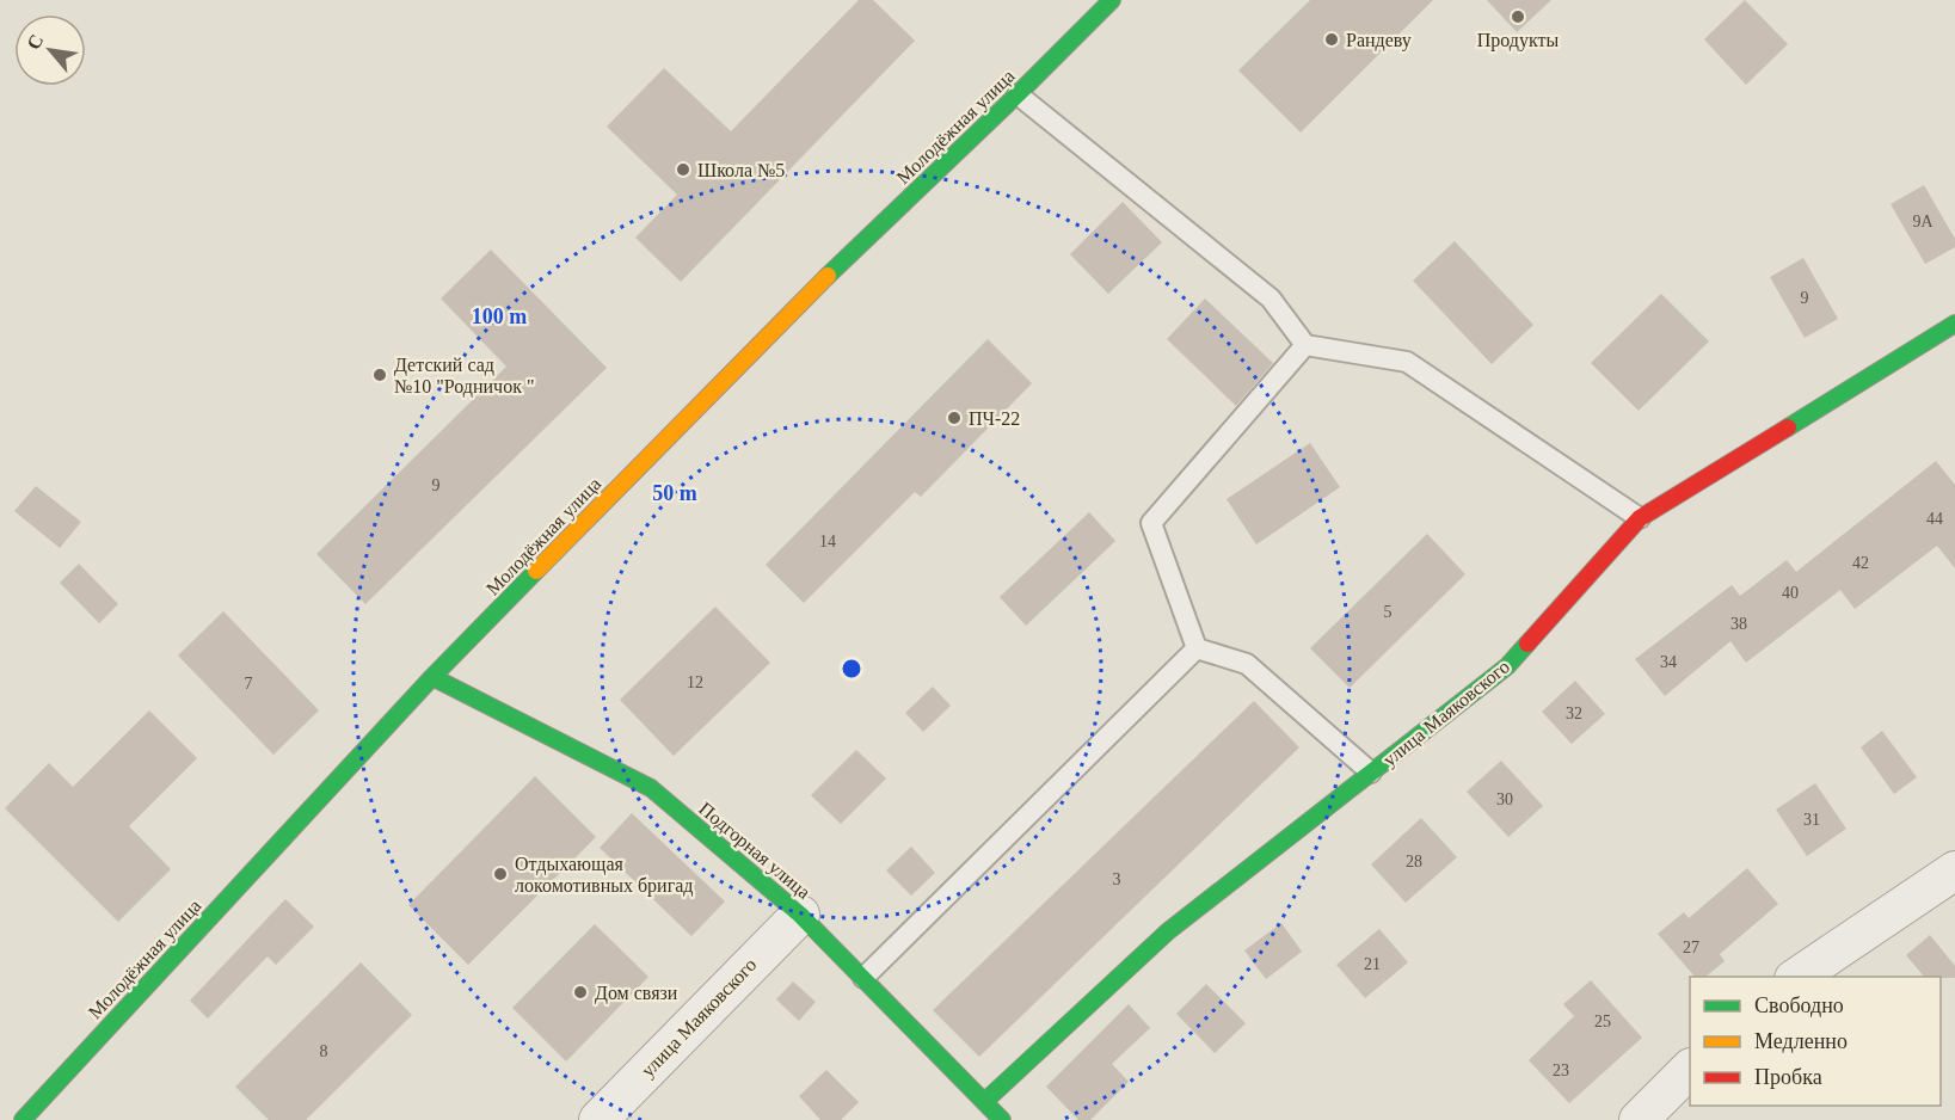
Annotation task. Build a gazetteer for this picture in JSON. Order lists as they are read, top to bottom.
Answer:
{
  "streets": {
    "street": ["Молодёжная улица", "улица Маяковского", "Подгорная улица"]
  },
  "crossings": [
    ["Молодёжная улица", "Подгорная улица"],
    ["улица Маяковского", "Подгорная улица"]
  ],
  "places": [
    "Продукты",
    "Рандеву",
    "Школа №5",
    "Детский сад №10 \"Родничок \"",
    "ПЧ-22",
    "Отдыхающая локомотивных бригад",
    "Дом связи"
  ],
  "house_numbers": [
    "9А",
    "9",
    "9",
    "44",
    "14",
    "42",
    "40",
    "5",
    "38",
    "34",
    "12",
    "7",
    "32",
    "30",
    "31",
    "28",
    "3",
    "27",
    "21",
    "25",
    "8",
    "23"
  ],
  "legend": ["Свободно", "Медленно", "Пробка"],
  "north": "top left",
  "rings": ["100 m", "50 m"]
}
